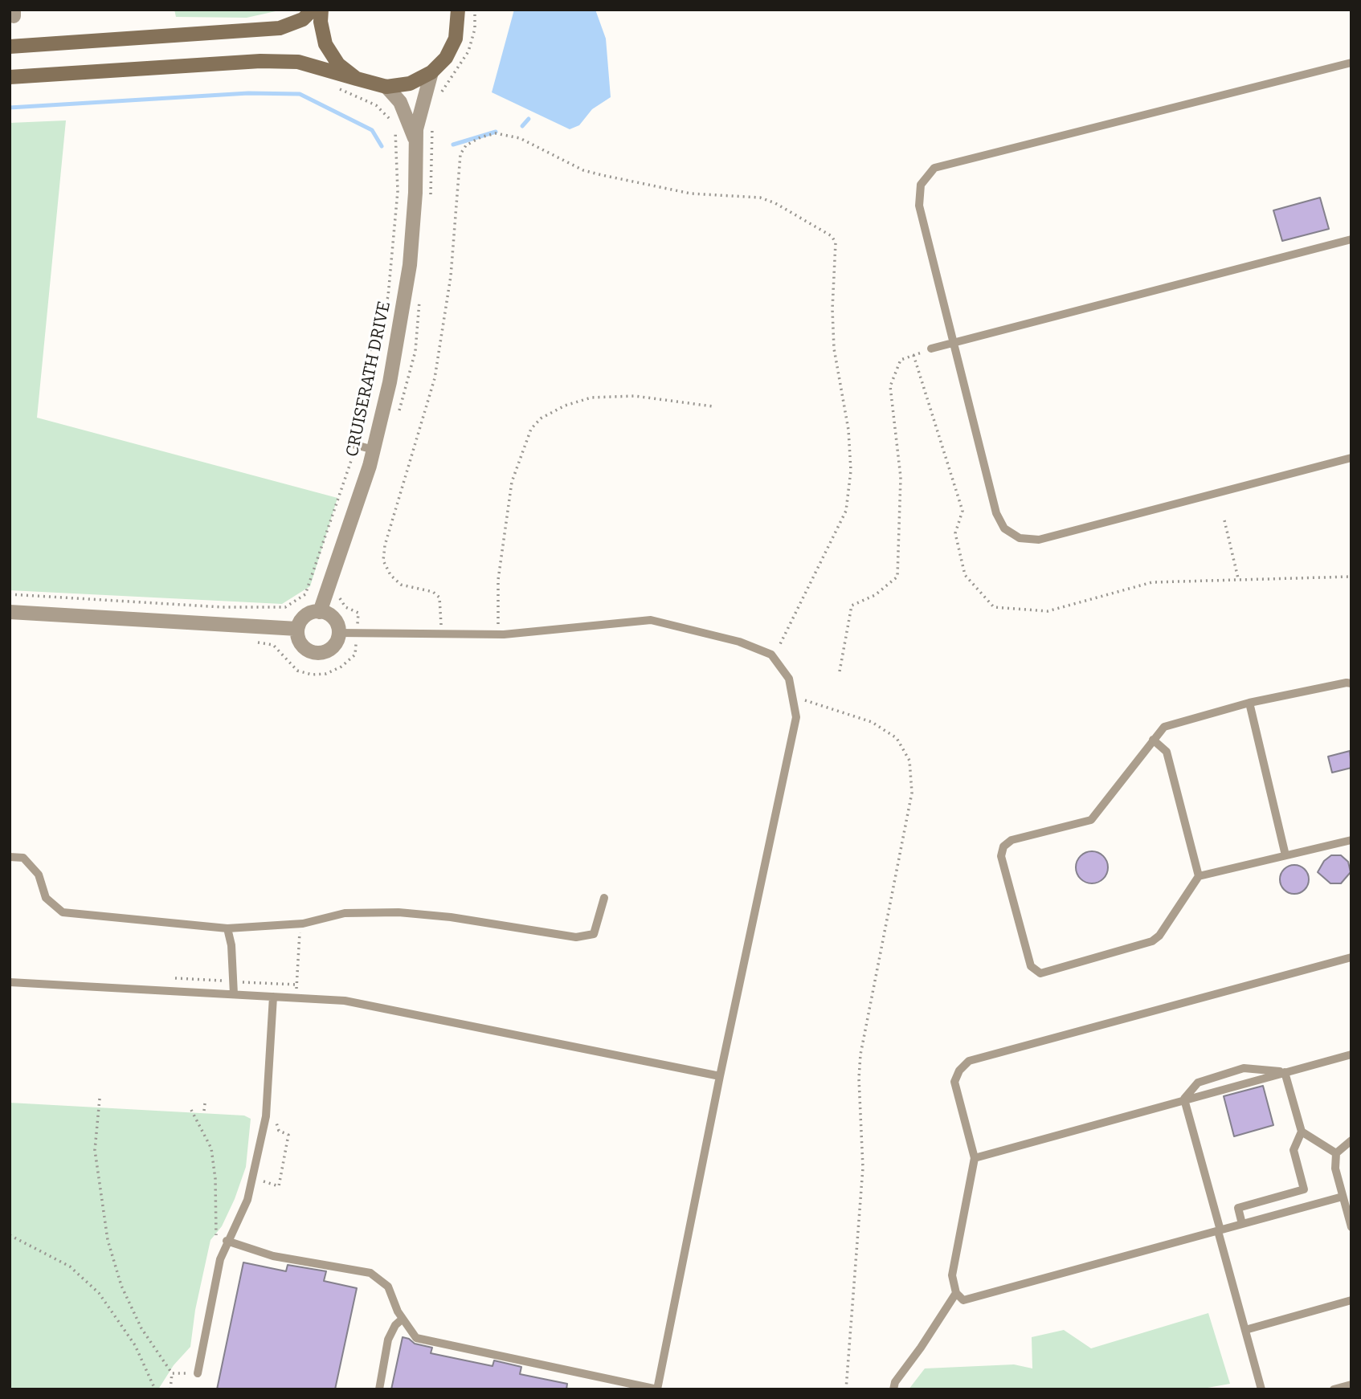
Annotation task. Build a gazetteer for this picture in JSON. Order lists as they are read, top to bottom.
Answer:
{
  "streets": {
    "street": ["CRUISERATH DRIVE"]
  }
}
